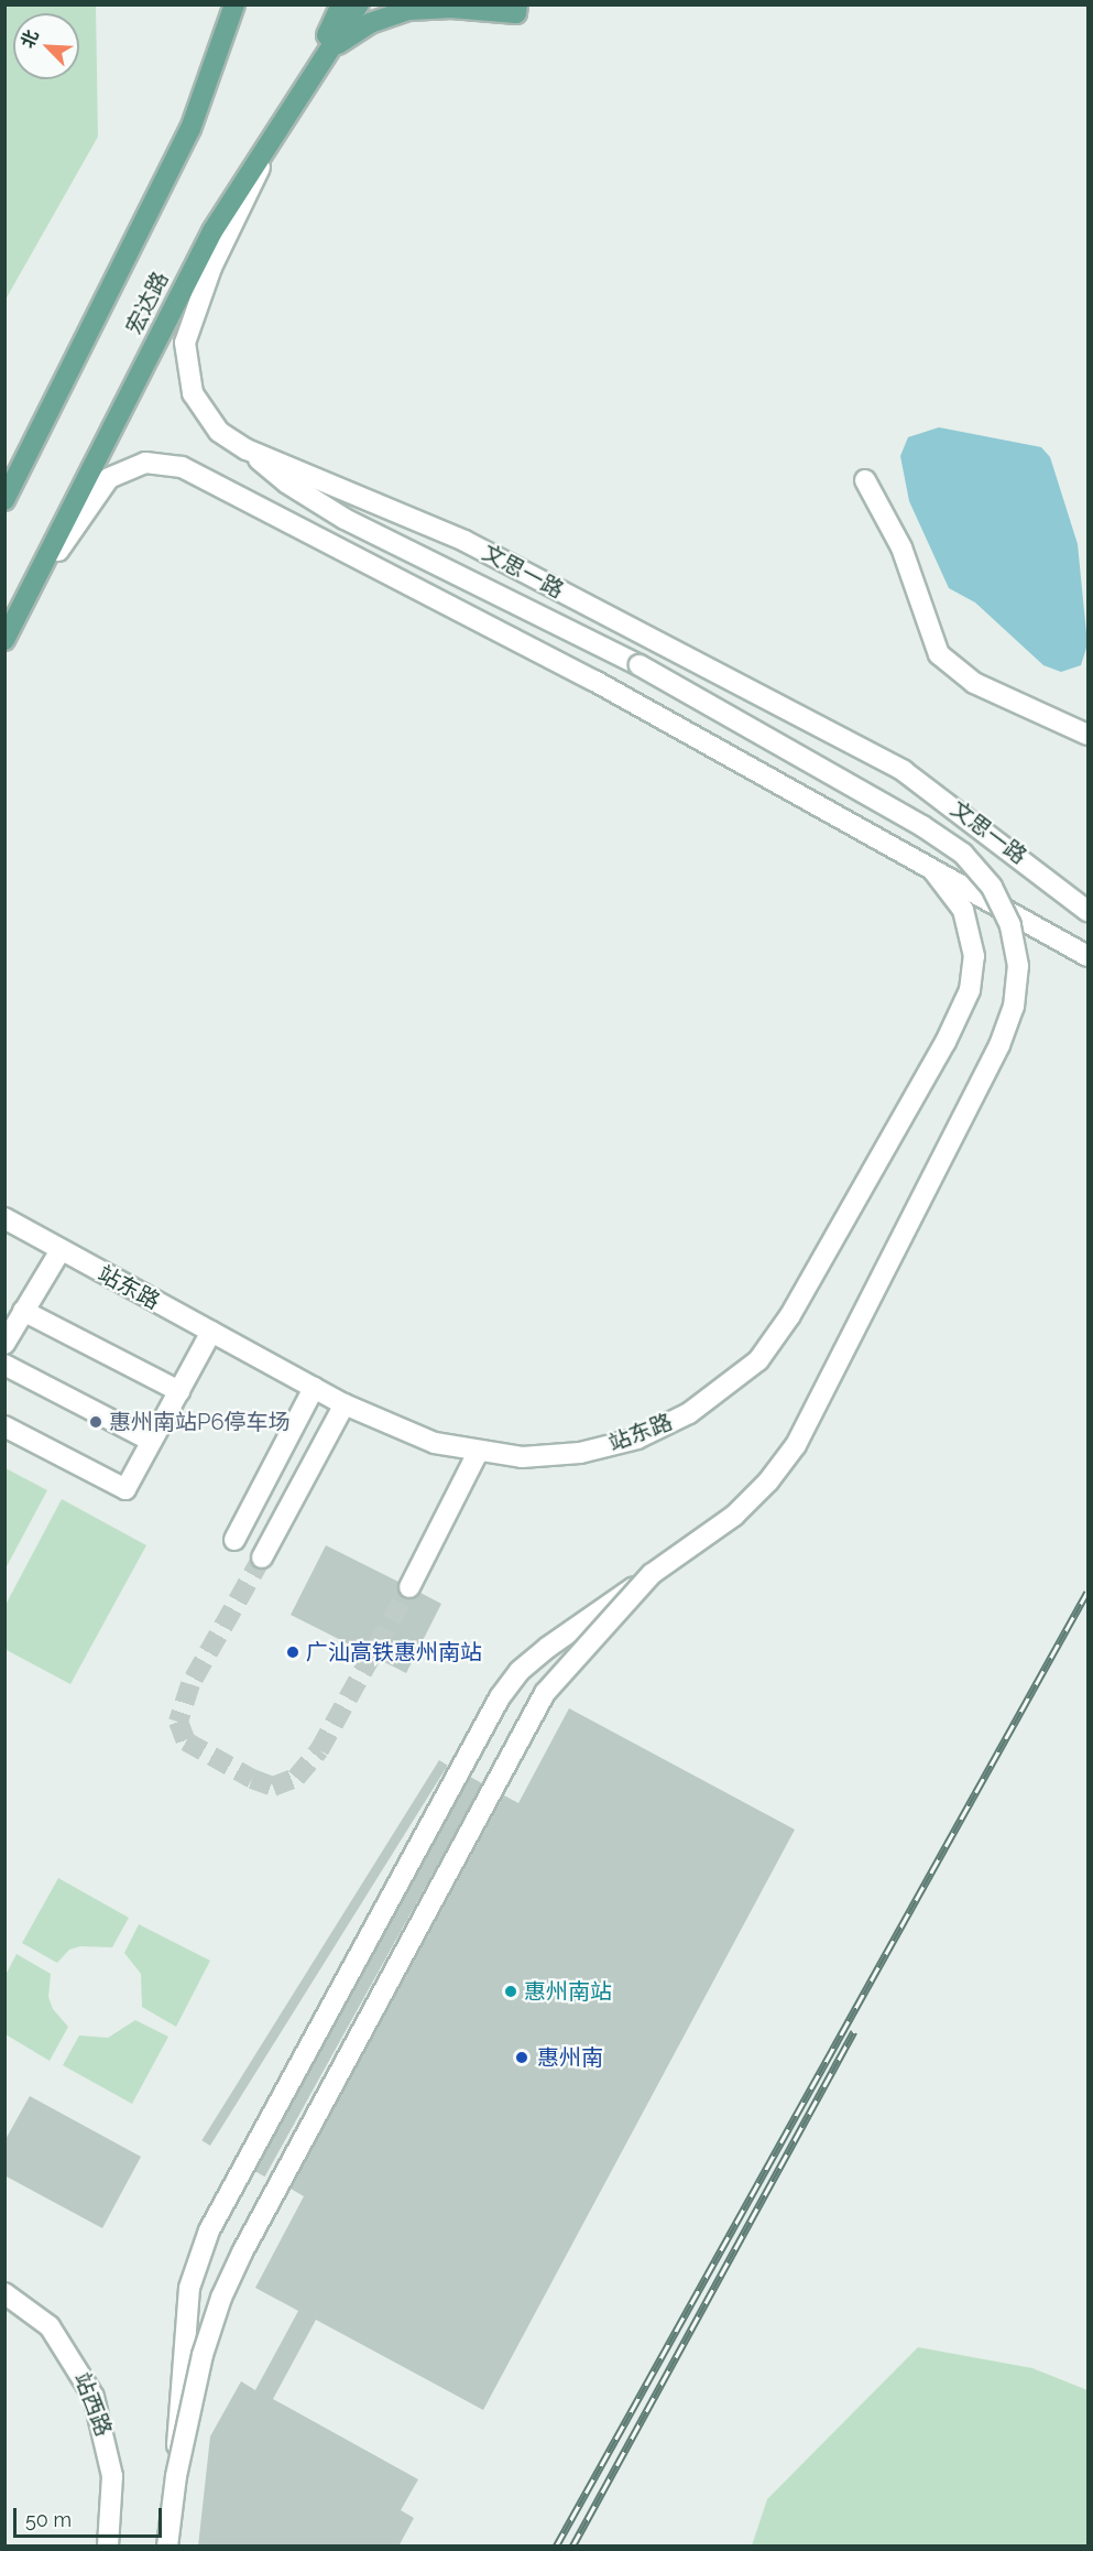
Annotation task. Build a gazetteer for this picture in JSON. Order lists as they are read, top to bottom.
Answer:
{
  "streets": {
    "main road": ["宏达路"],
    "street": ["文思一路", "站东路", "站西路"]
  },
  "crossings": [
    ["宏达路", "文思一路"]
  ],
  "places": [
    "惠州南站P6停车场",
    "广汕高铁惠州南站",
    "惠州南站",
    "惠州南"
  ],
  "scale_bar": "50 m",
  "north": "top left"
}
